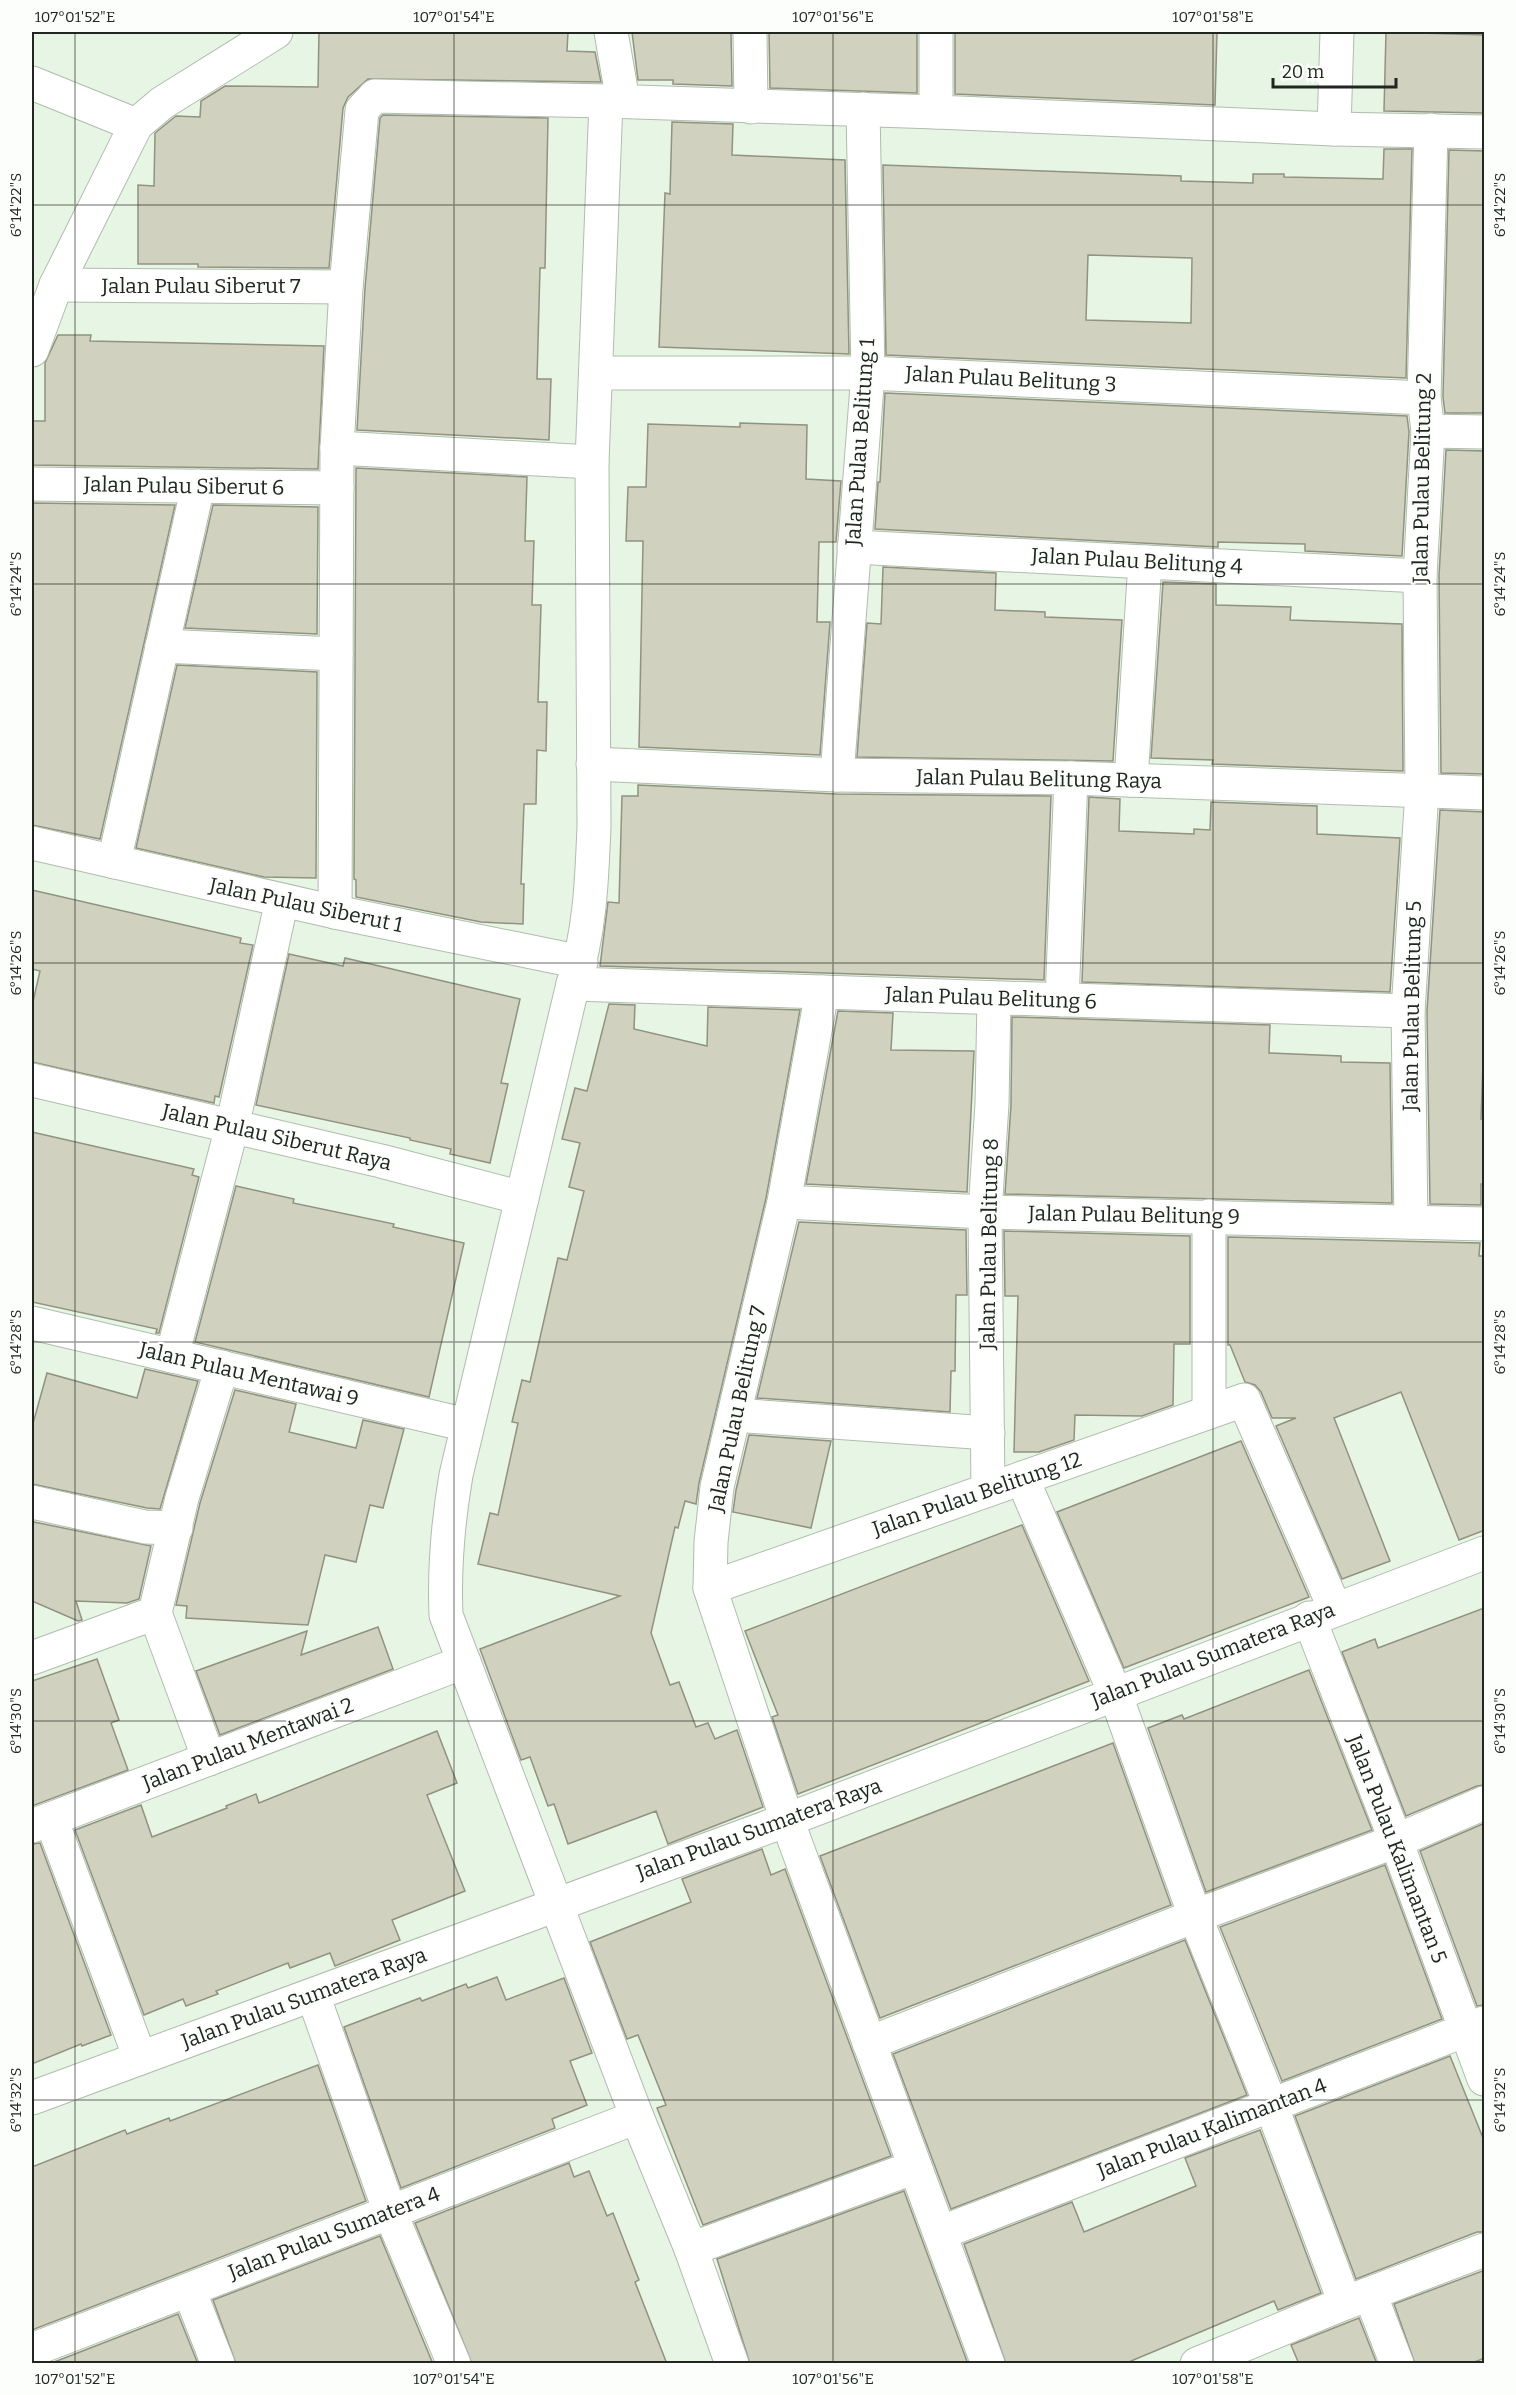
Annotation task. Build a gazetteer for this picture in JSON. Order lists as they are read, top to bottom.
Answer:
{
  "streets": {
    "street": [
      "Jalan Pulau Siberut 7",
      "Jalan Pulau Belitung 3",
      "Jalan Pulau Belitung 1",
      "Jalan Pulau Belitung 2",
      "Jalan Pulau Siberut 6",
      "Jalan Pulau Belitung 4",
      "Jalan Pulau Belitung Raya",
      "Jalan Pulau Siberut 1",
      "Jalan Pulau Belitung 6",
      "Jalan Pulau Belitung 5",
      "Jalan Pulau Siberut Raya",
      "Jalan Pulau Belitung 9",
      "Jalan Pulau Belitung 8",
      "Jalan Pulau Mentawai 9",
      "Jalan Pulau Belitung 7",
      "Jalan Pulau Belitung 12",
      "Jalan Pulau Sumatera Raya",
      "Jalan Pulau Mentawai 2",
      "Jalan Pulau Kalimantan 5",
      "Jalan Pulau Kalimantan 4",
      "Jalan Pulau Sumatera 4"
    ]
  },
  "crossings": [
    ["Jalan Pulau Belitung 3", "Jalan Pulau Belitung 1"],
    ["Jalan Pulau Belitung 3", "Jalan Pulau Belitung 2"],
    ["Jalan Pulau Belitung 1", "Jalan Pulau Belitung 4"],
    ["Jalan Pulau Belitung 1", "Jalan Pulau Belitung Raya"],
    ["Jalan Pulau Belitung 2", "Jalan Pulau Belitung 4"],
    ["Jalan Pulau Belitung 2", "Jalan Pulau Belitung Raya"],
    ["Jalan Pulau Belitung 2", "Jalan Pulau Belitung 5"],
    ["Jalan Pulau Belitung Raya", "Jalan Pulau Belitung 5"],
    ["Jalan Pulau Siberut 1", "Jalan Pulau Belitung 6"],
    ["Jalan Pulau Belitung 6", "Jalan Pulau Belitung 5"],
    ["Jalan Pulau Belitung 6", "Jalan Pulau Belitung 8"],
    ["Jalan Pulau Belitung 6", "Jalan Pulau Belitung 7"],
    ["Jalan Pulau Belitung 5", "Jalan Pulau Belitung 9"],
    ["Jalan Pulau Belitung 9", "Jalan Pulau Belitung 8"],
    ["Jalan Pulau Belitung 9", "Jalan Pulau Belitung 7"],
    ["Jalan Pulau Belitung 8", "Jalan Pulau Belitung 12"],
    ["Jalan Pulau Belitung 7", "Jalan Pulau Belitung 12"],
    ["Jalan Pulau Belitung 7", "Jalan Pulau Sumatera Raya"],
    ["Jalan Pulau Belitung 7", "Jalan Pulau Kalimantan 4"],
    ["Jalan Pulau Belitung 12", "Jalan Pulau Kalimantan 5"],
    ["Jalan Pulau Sumatera Raya", "Jalan Pulau Kalimantan 5"],
    ["Jalan Pulau Kalimantan 5", "Jalan Pulau Kalimantan 4"]
  ],
  "scale_bar": "20 m",
  "coordinates": [
    "107°01'52\"E",
    "107°01'54\"E",
    "107°01'56\"E",
    "107°01'58\"E",
    "6°14'22\"S",
    "6°14'24\"S",
    "6°14'26\"S",
    "6°14'28\"S",
    "6°14'30\"S",
    "6°14'32\"S"
  ]
}
